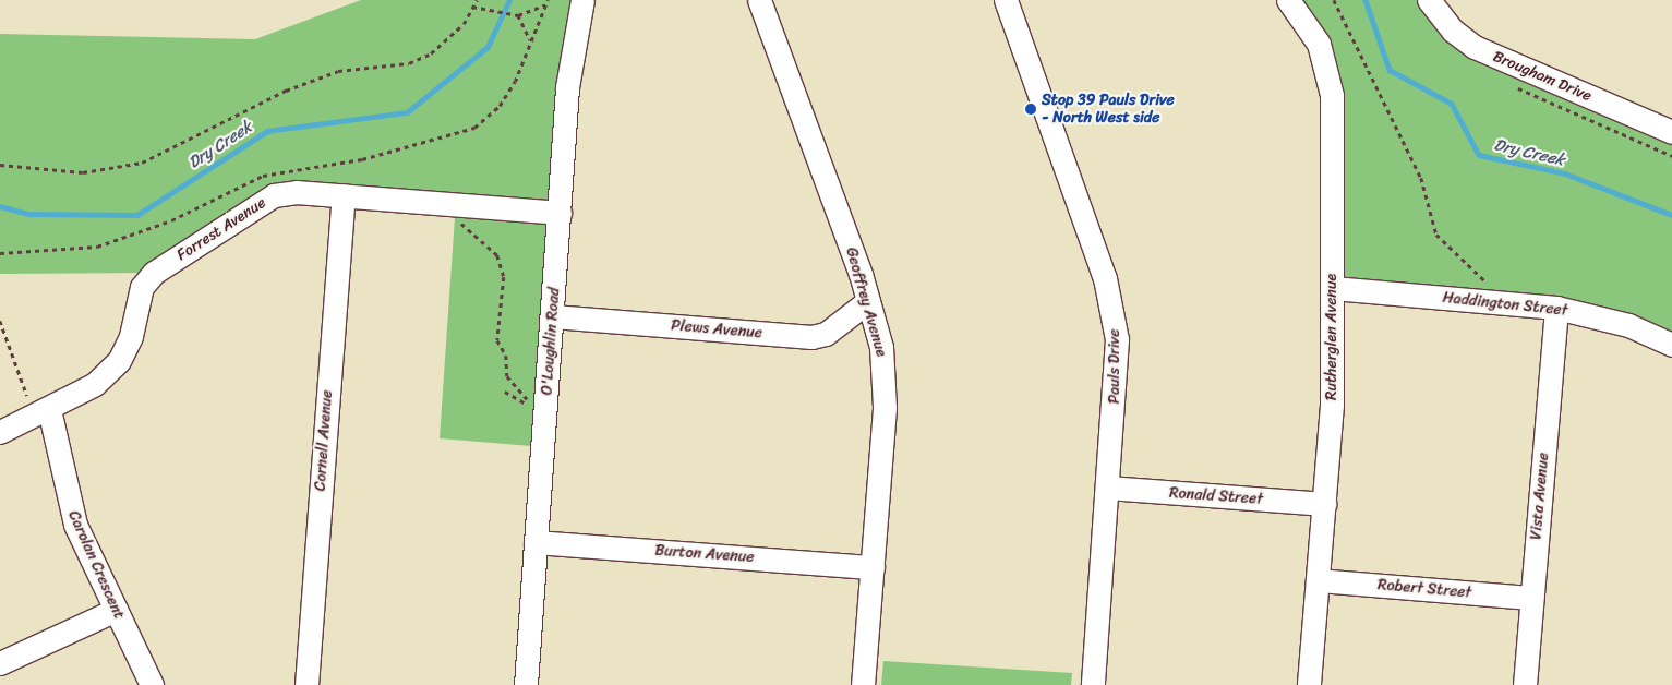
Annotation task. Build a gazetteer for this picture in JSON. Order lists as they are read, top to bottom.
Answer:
{
  "streets": {
    "street": [
      "Brougham Drive",
      "Forrest Avenue",
      "Geoffrey Avenue",
      "Haddington Street",
      "Plews Avenue",
      "Rutherglen Avenue",
      "O'Loughlin Road",
      "Pauls Drive",
      "Cornell Avenue",
      "Ronald Street",
      "Vista Avenue",
      "Burton Avenue",
      "Carolan Crescent",
      "Robert Street"
    ]
  },
  "crossings": [
    ["Forrest Avenue", "O'Loughlin Road"],
    ["Forrest Avenue", "Cornell Avenue"],
    ["Forrest Avenue", "Carolan Crescent"],
    ["Geoffrey Avenue", "Plews Avenue"],
    ["Geoffrey Avenue", "Burton Avenue"],
    ["Haddington Street", "Rutherglen Avenue"],
    ["Haddington Street", "Vista Avenue"],
    ["Plews Avenue", "O'Loughlin Road"],
    ["Rutherglen Avenue", "Ronald Street"],
    ["Rutherglen Avenue", "Robert Street"],
    ["O'Loughlin Road", "Burton Avenue"],
    ["Pauls Drive", "Ronald Street"],
    ["Vista Avenue", "Robert Street"]
  ],
  "water": ["Dry Creek"],
  "places": ["Stop 39 Pauls Drive - North West side"]
}
